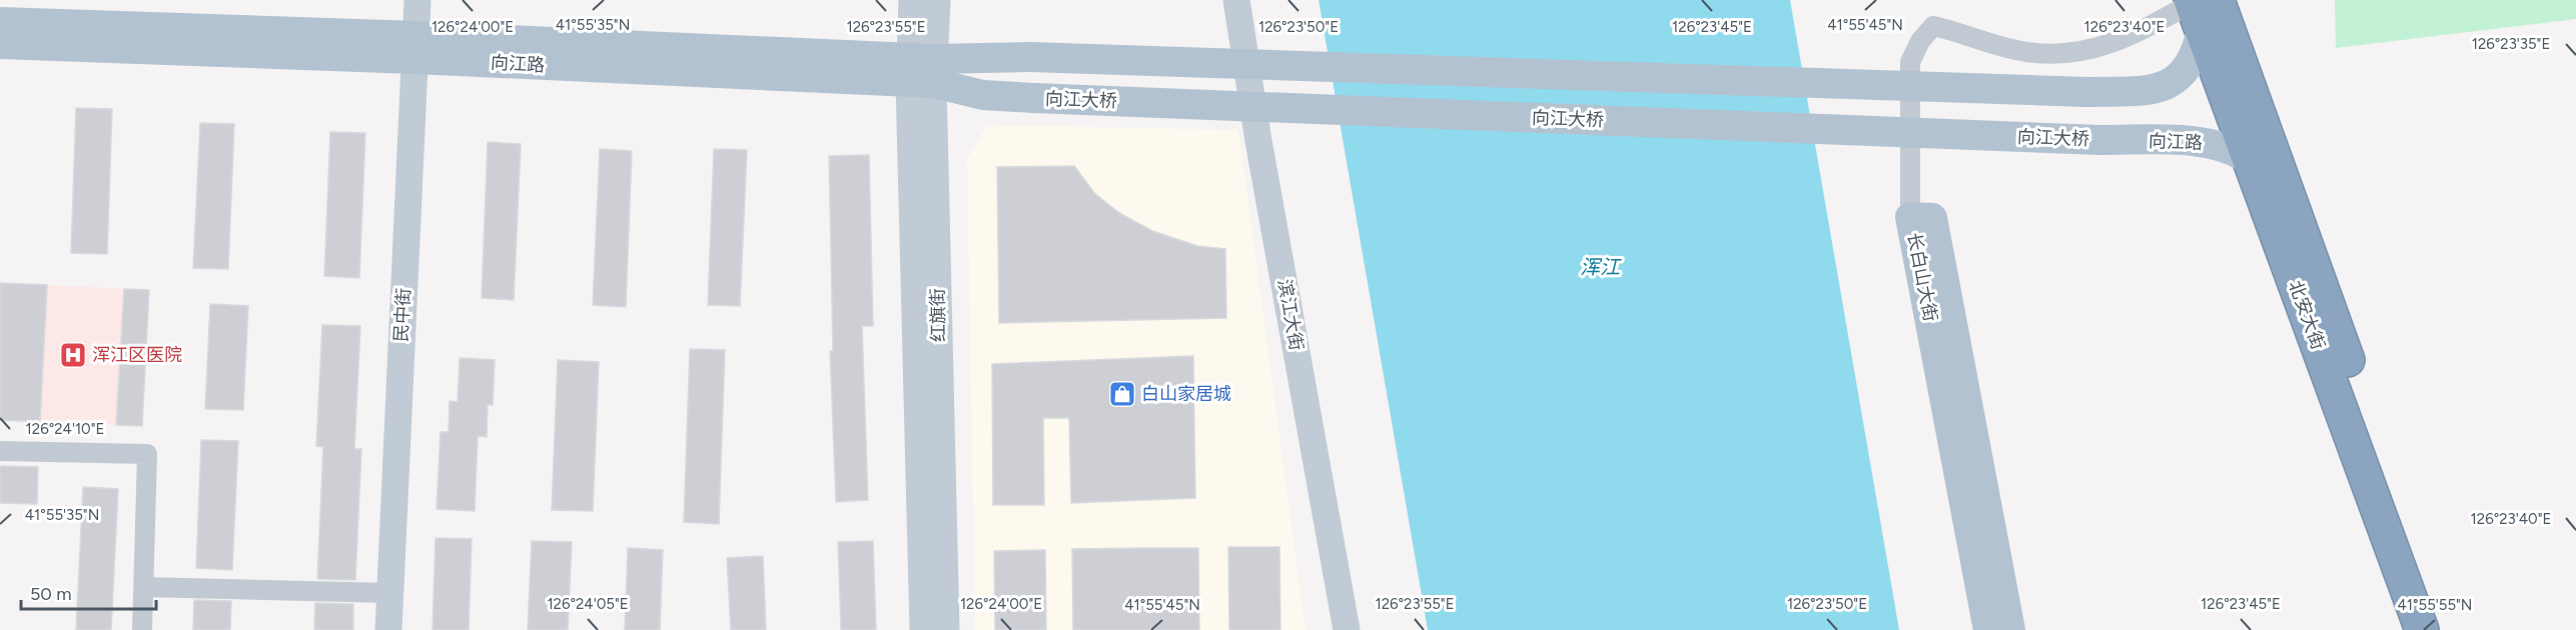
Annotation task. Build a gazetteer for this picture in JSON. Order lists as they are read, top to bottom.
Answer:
{
  "streets": {
    "highway": ["北安大街"],
    "main road": ["向江路", "向江大桥", "长白山大街"],
    "street": ["民中街", "红旗街", "滨江大街"]
  },
  "crossings": [
    ["向江路", "向江大桥"],
    ["向江路", "民中街"],
    ["向江路", "红旗街"],
    ["向江路", "北安大街"]
  ],
  "water": ["浑江"],
  "places": {
    "hospital": ["浑江区医院"],
    "shop": ["白山家居城"]
  },
  "scale_bar": "50 m",
  "coordinates": [
    "41°55'35\"N",
    "41°55'45\"N",
    "126°24'00\"E",
    "126°23'55\"E",
    "126°23'50\"E",
    "126°23'45\"E",
    "126°23'40\"E",
    "126°23'35\"E",
    "126°24'10\"E",
    "126°24'05\"E",
    "41°55'55\"N"
  ]
}
